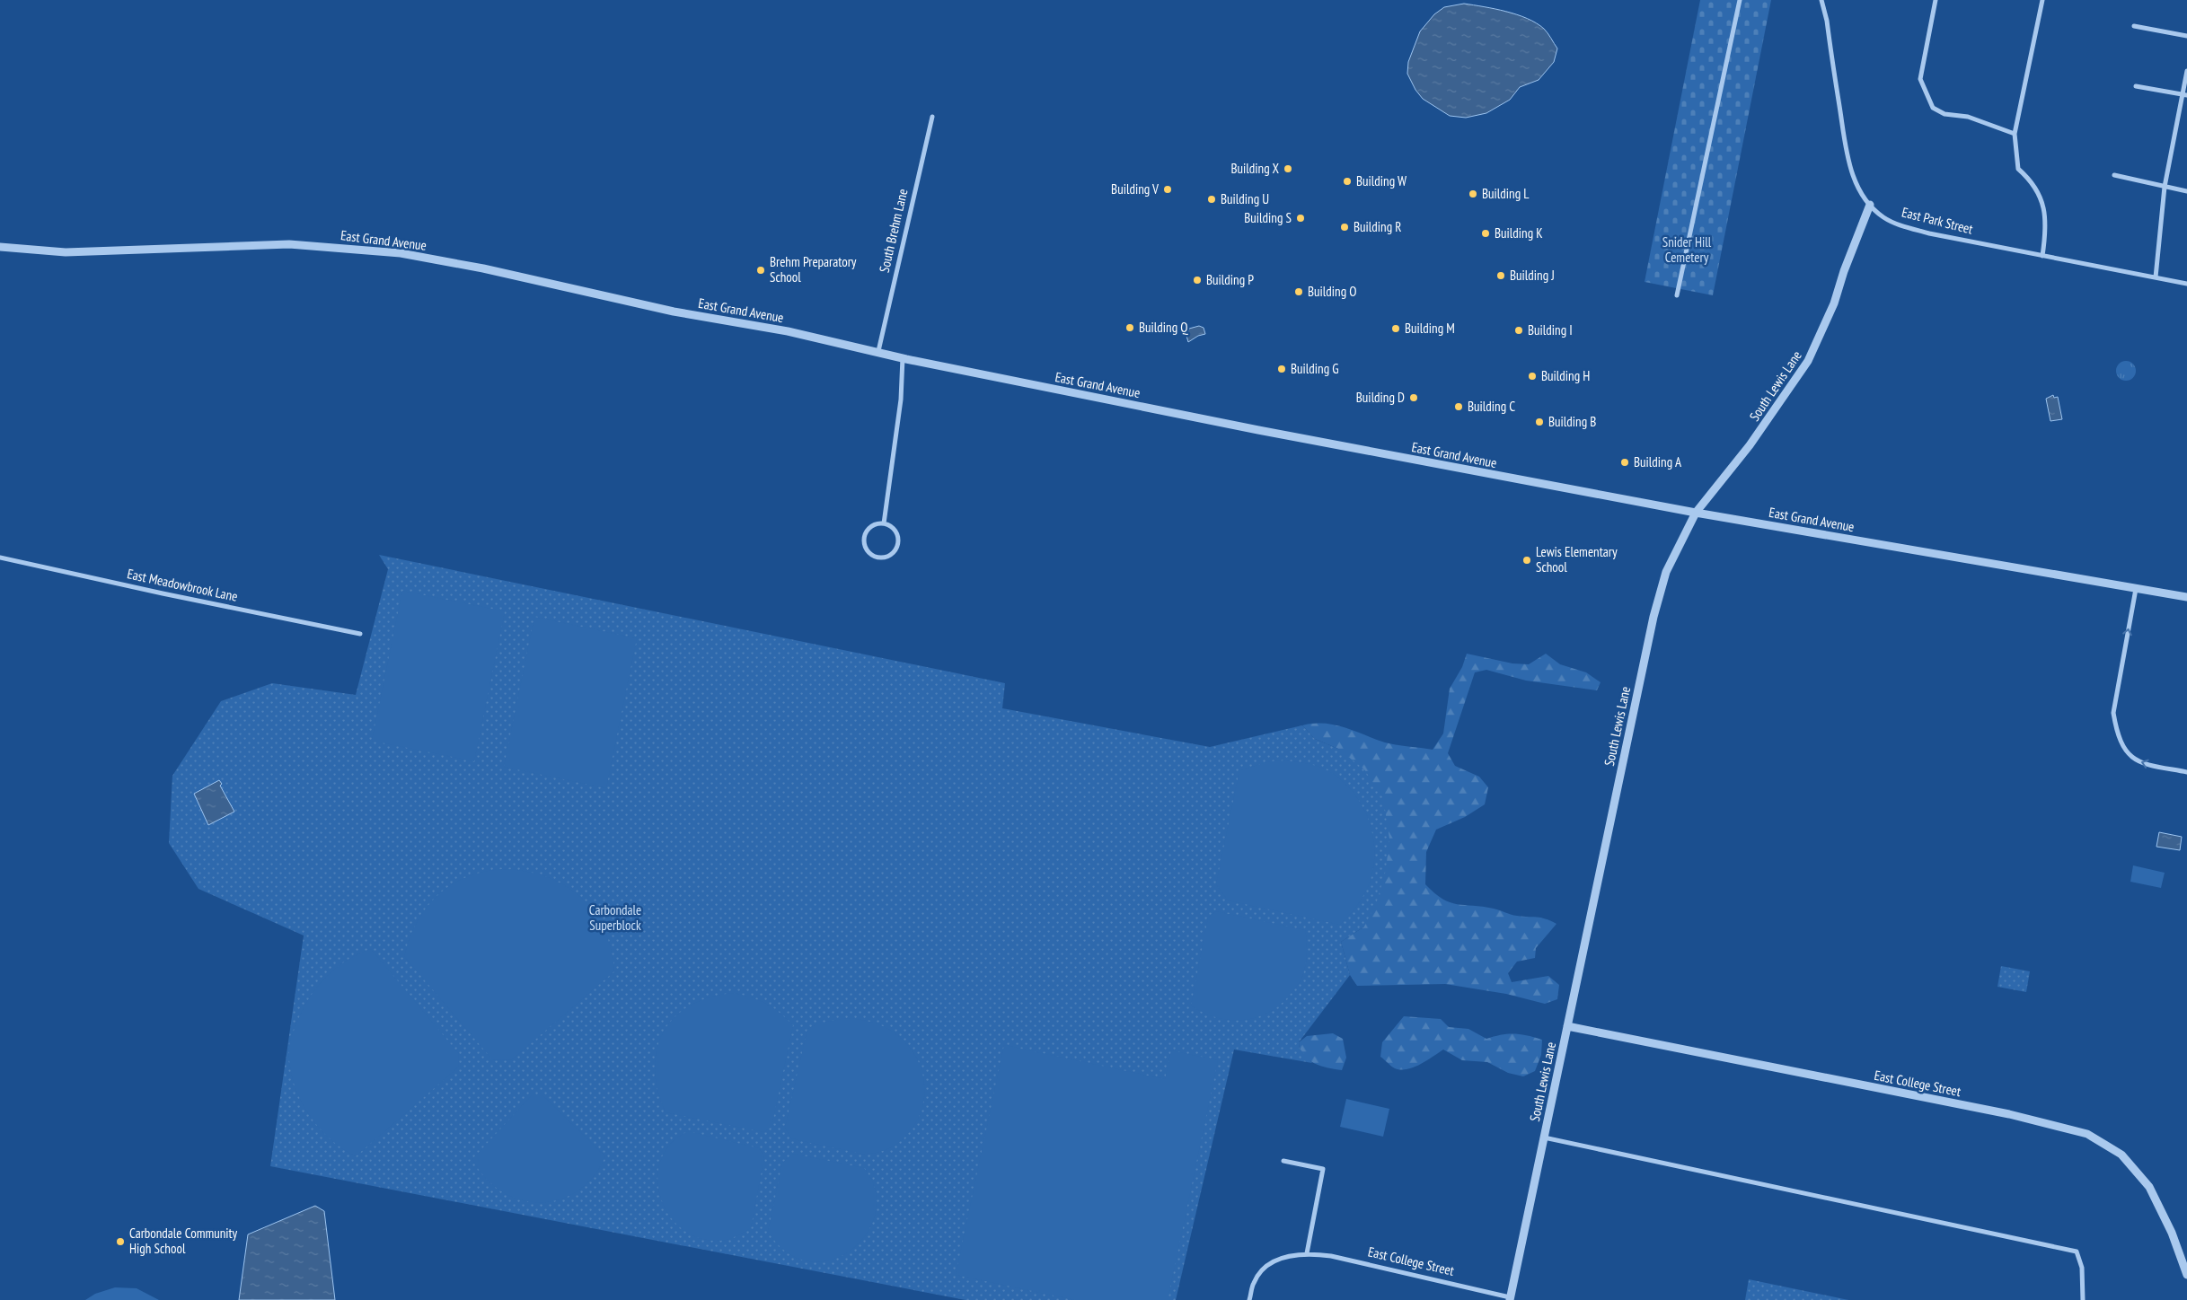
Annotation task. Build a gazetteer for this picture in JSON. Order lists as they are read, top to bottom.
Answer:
{
  "streets": {
    "street": [
      "East Park Street",
      "South Brehm Lane",
      "East Grand Avenue",
      "South Lewis Lane",
      "East Meadowbrook Lane",
      "East College Street"
    ]
  },
  "crossings": [
    ["East Park Street", "South Lewis Lane"],
    ["South Brehm Lane", "East Grand Avenue"],
    ["East Grand Avenue", "South Lewis Lane"],
    ["South Lewis Lane", "East College Street"]
  ],
  "parks": ["Snider Hill Cemetery", "Carbondale Superblock"],
  "places": [
    "Building X",
    "Building W",
    "Building V",
    "Building L",
    "Building U",
    "Building S",
    "Building R",
    "Building K",
    "Brehm Preparatory School",
    "Building J",
    "Building P",
    "Building O",
    "Building Q",
    "Building M",
    "Building I",
    "Building G",
    "Building H",
    "Building D",
    "Building C",
    "Building B",
    "Building A",
    "Lewis Elementary School",
    "Carbondale Community High School"
  ]
}
